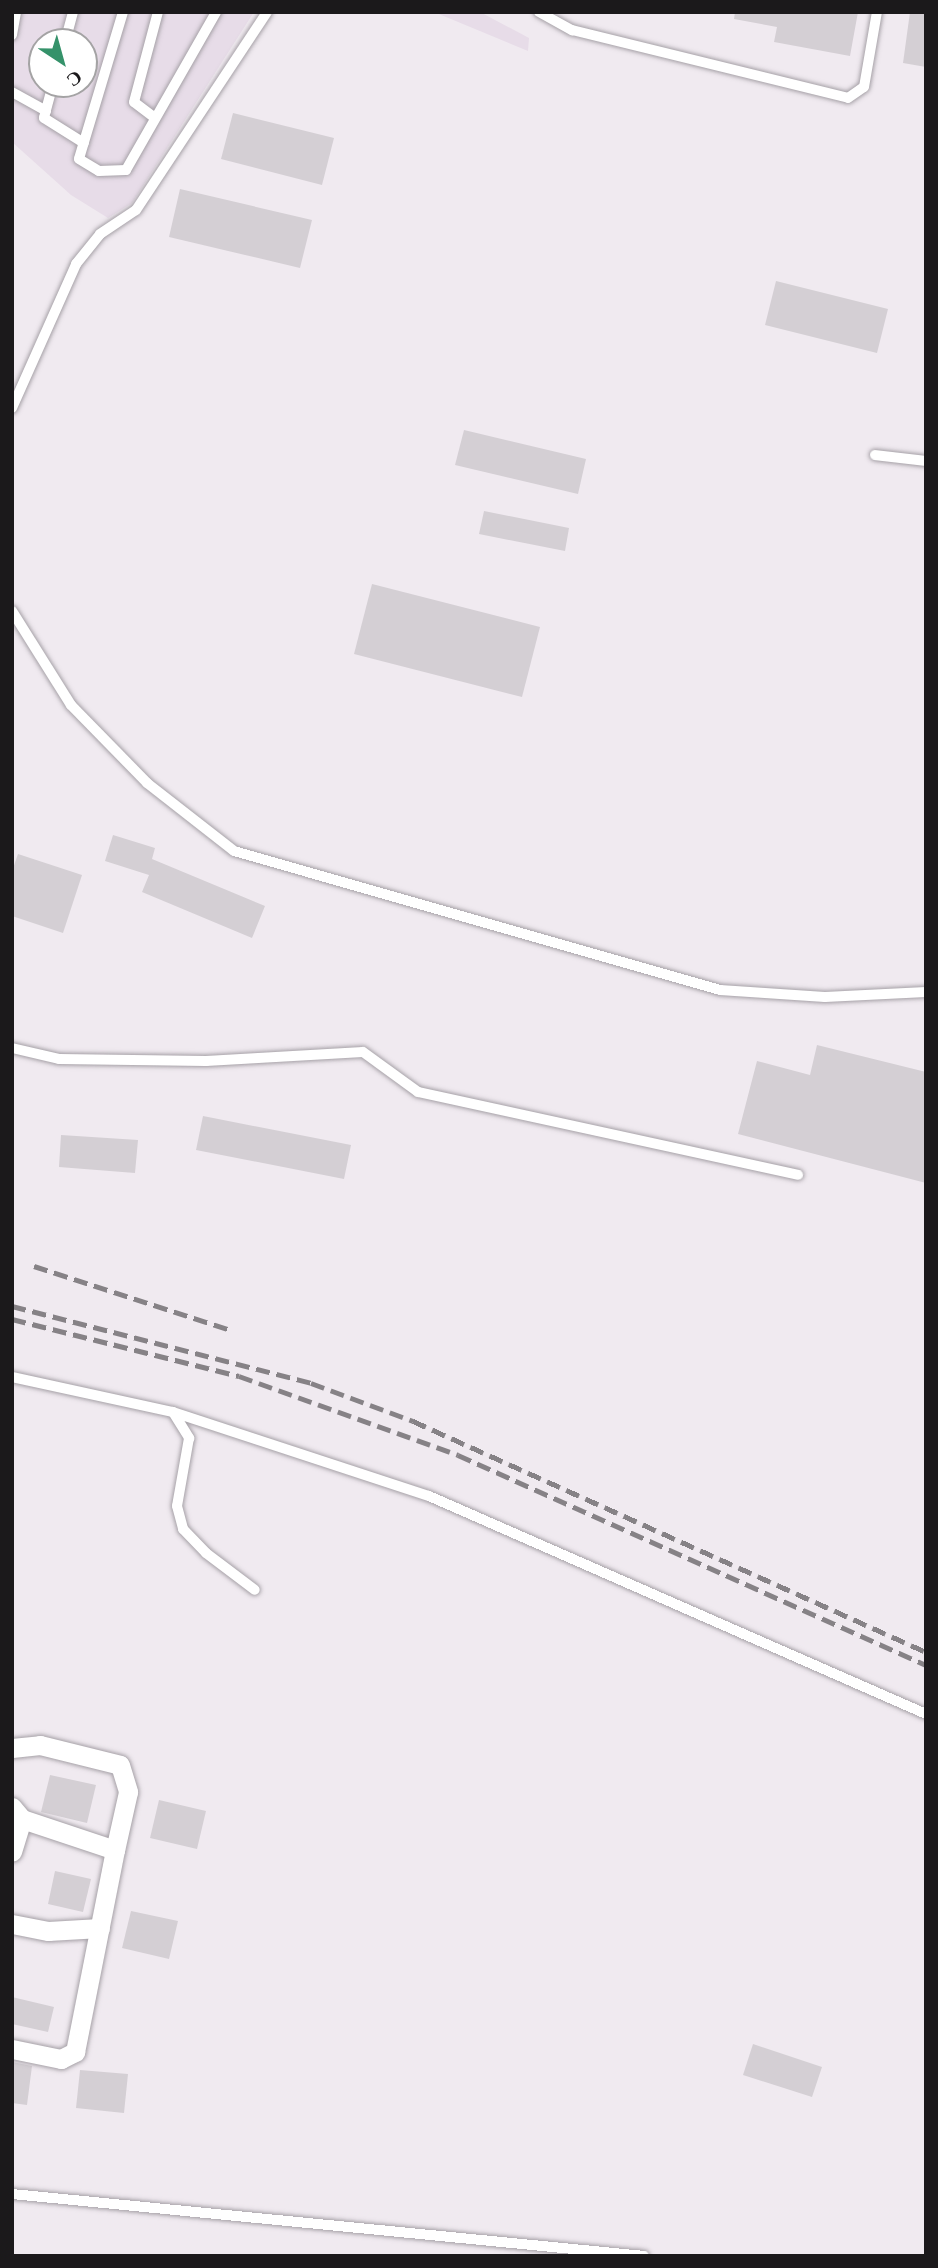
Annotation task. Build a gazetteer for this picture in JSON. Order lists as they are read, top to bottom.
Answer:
{
  "north": "bottom right"
}
